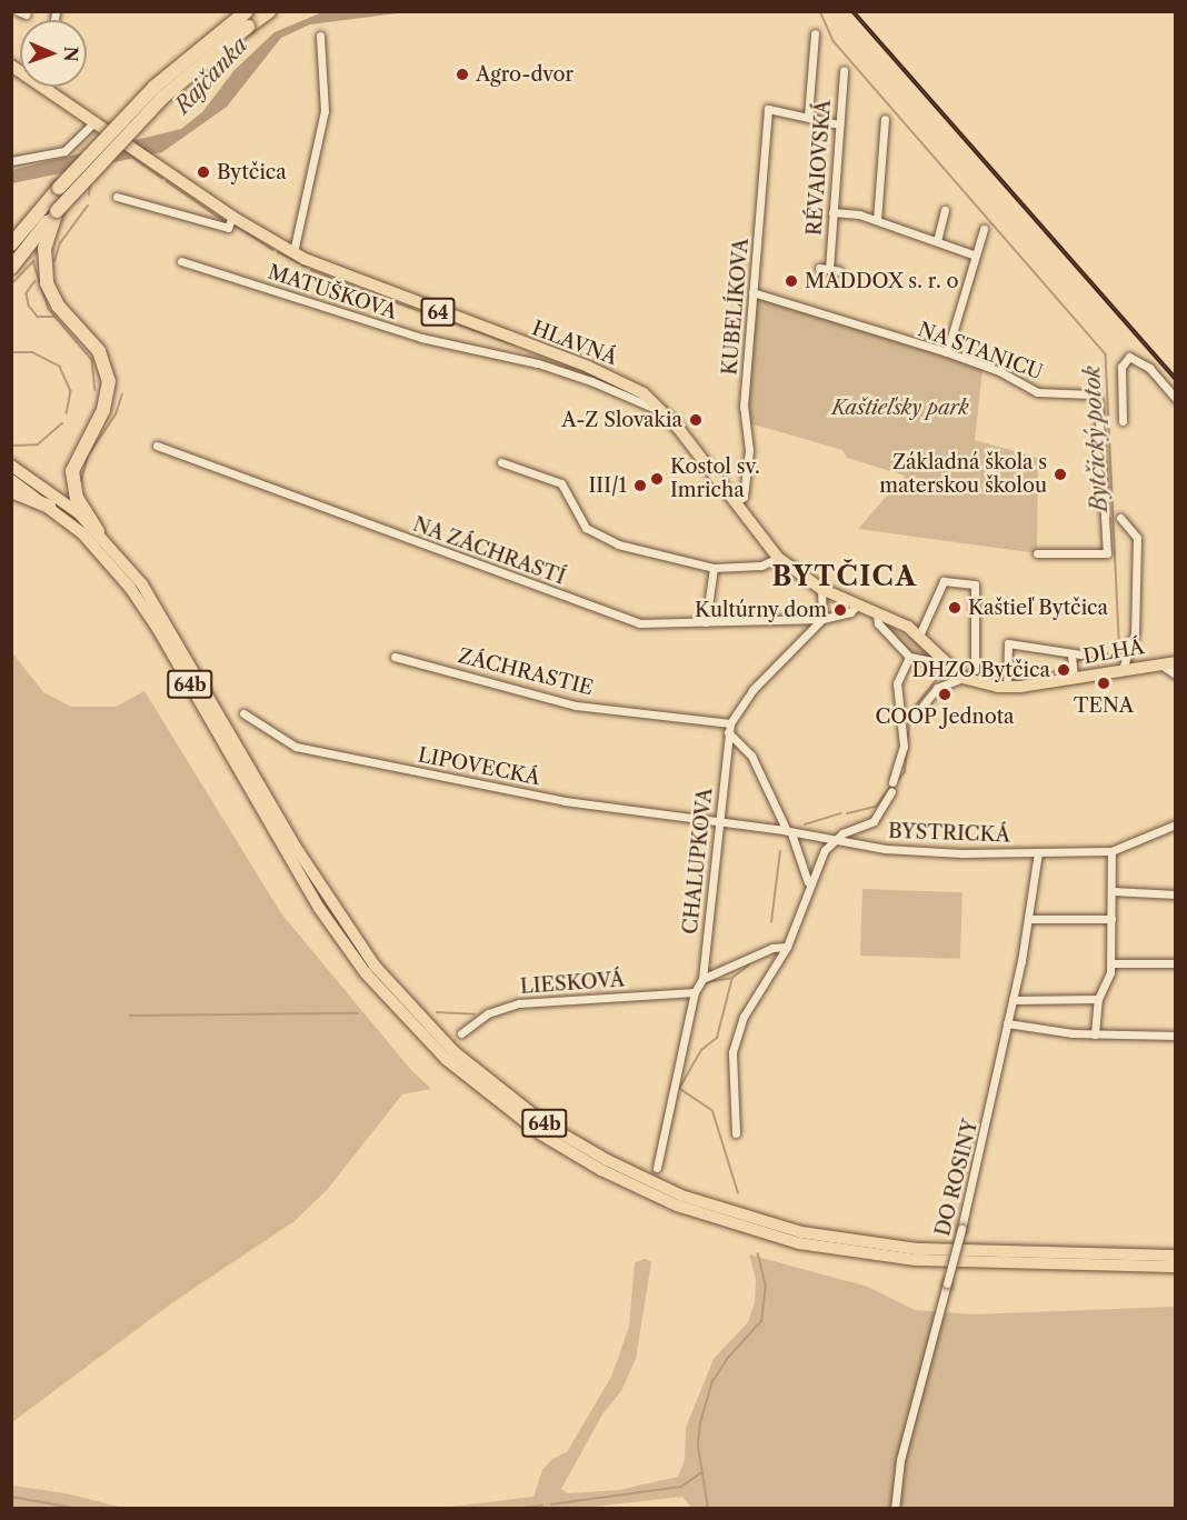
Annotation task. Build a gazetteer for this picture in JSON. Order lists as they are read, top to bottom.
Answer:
{
  "streets": {
    "main road": [
      "64",
      "HLAVNÁ",
      "DLHÁ",
      "64b"
    ],
    "street": [
      "RÉVAIOVSKÁ",
      "MATUŠKOVA",
      "KUBELÍKOVA",
      "NA STANICU",
      "NA ZÁCHRASTÍ",
      "ZÁCHRASTIE",
      "LIPOVECKÁ",
      "BYSTRICKÁ",
      "CHALUPKOVA",
      "LIESKOVÁ",
      "DO ROSINY"
    ]
  },
  "crossings": [
    ["MATUŠKOVA", "HLAVNÁ"],
    ["KUBELÍKOVA", "HLAVNÁ"],
    ["KUBELÍKOVA", "NA STANICU"],
    ["64", "HLAVNÁ"],
    ["HLAVNÁ", "DLHÁ"],
    ["NA ZÁCHRASTÍ", "CHALUPKOVA"],
    ["ZÁCHRASTIE", "CHALUPKOVA"],
    ["LIPOVECKÁ", "BYSTRICKÁ"],
    ["LIPOVECKÁ", "CHALUPKOVA"],
    ["BYSTRICKÁ", "CHALUPKOVA"],
    ["BYSTRICKÁ", "DO ROSINY"],
    ["CHALUPKOVA", "LIESKOVÁ"]
  ],
  "districts": ["BYTČICA"],
  "water": ["Rajčanka", "Bytčický potok"],
  "parks": ["Kaštieľsky park"],
  "places": [
    "Agro-dvor",
    "Bytčica",
    "MADDOX s. r. o",
    "A-Z Slovakia",
    "Základná škola s materskou školou",
    "Kostol sv. Imricha",
    "III/1",
    "Kaštieľ Bytčica",
    "Kultúrny dom",
    "DHZO Bytčica",
    "TENA",
    "COOP Jednota"
  ],
  "north": "right"
}
